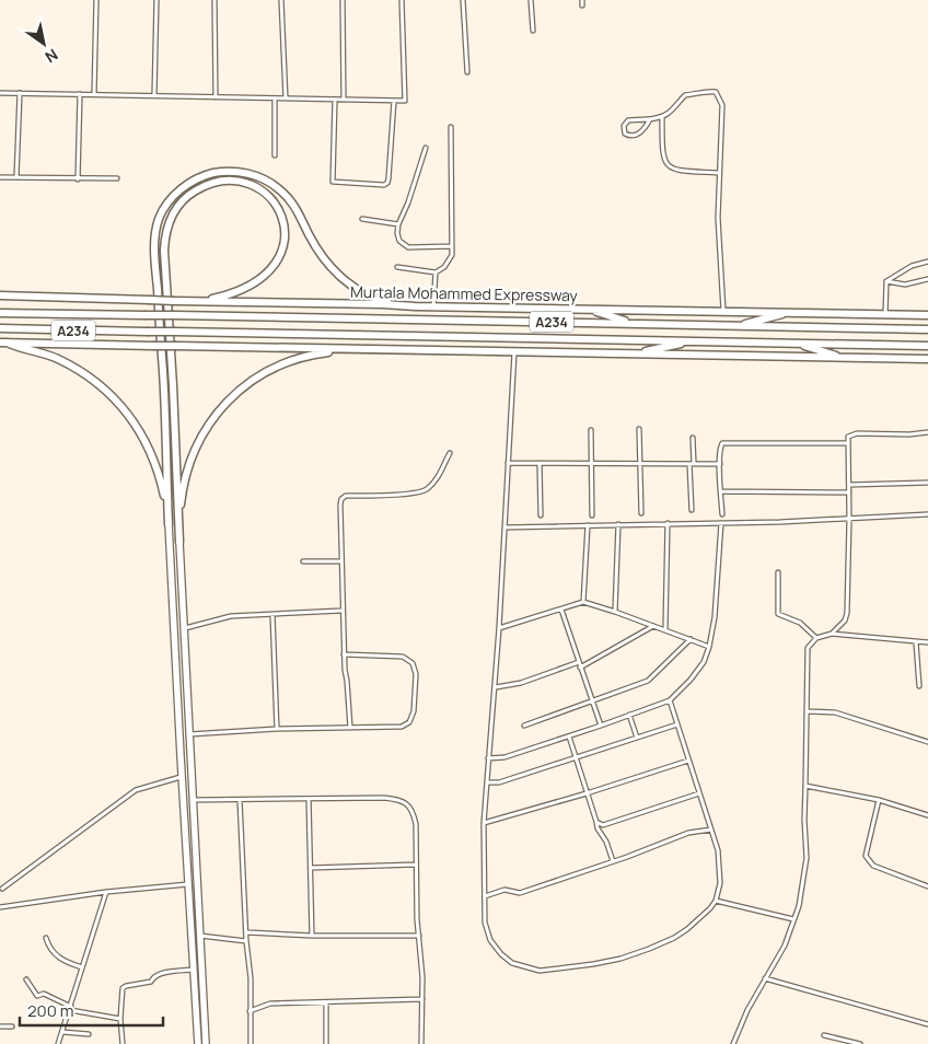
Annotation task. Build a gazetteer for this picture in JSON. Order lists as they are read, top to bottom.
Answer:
{
  "streets": {
    "highway": ["Murtala Mohammed Expressway", "A234"]
  },
  "scale_bar": "200 m",
  "north": "bottom right"
}
